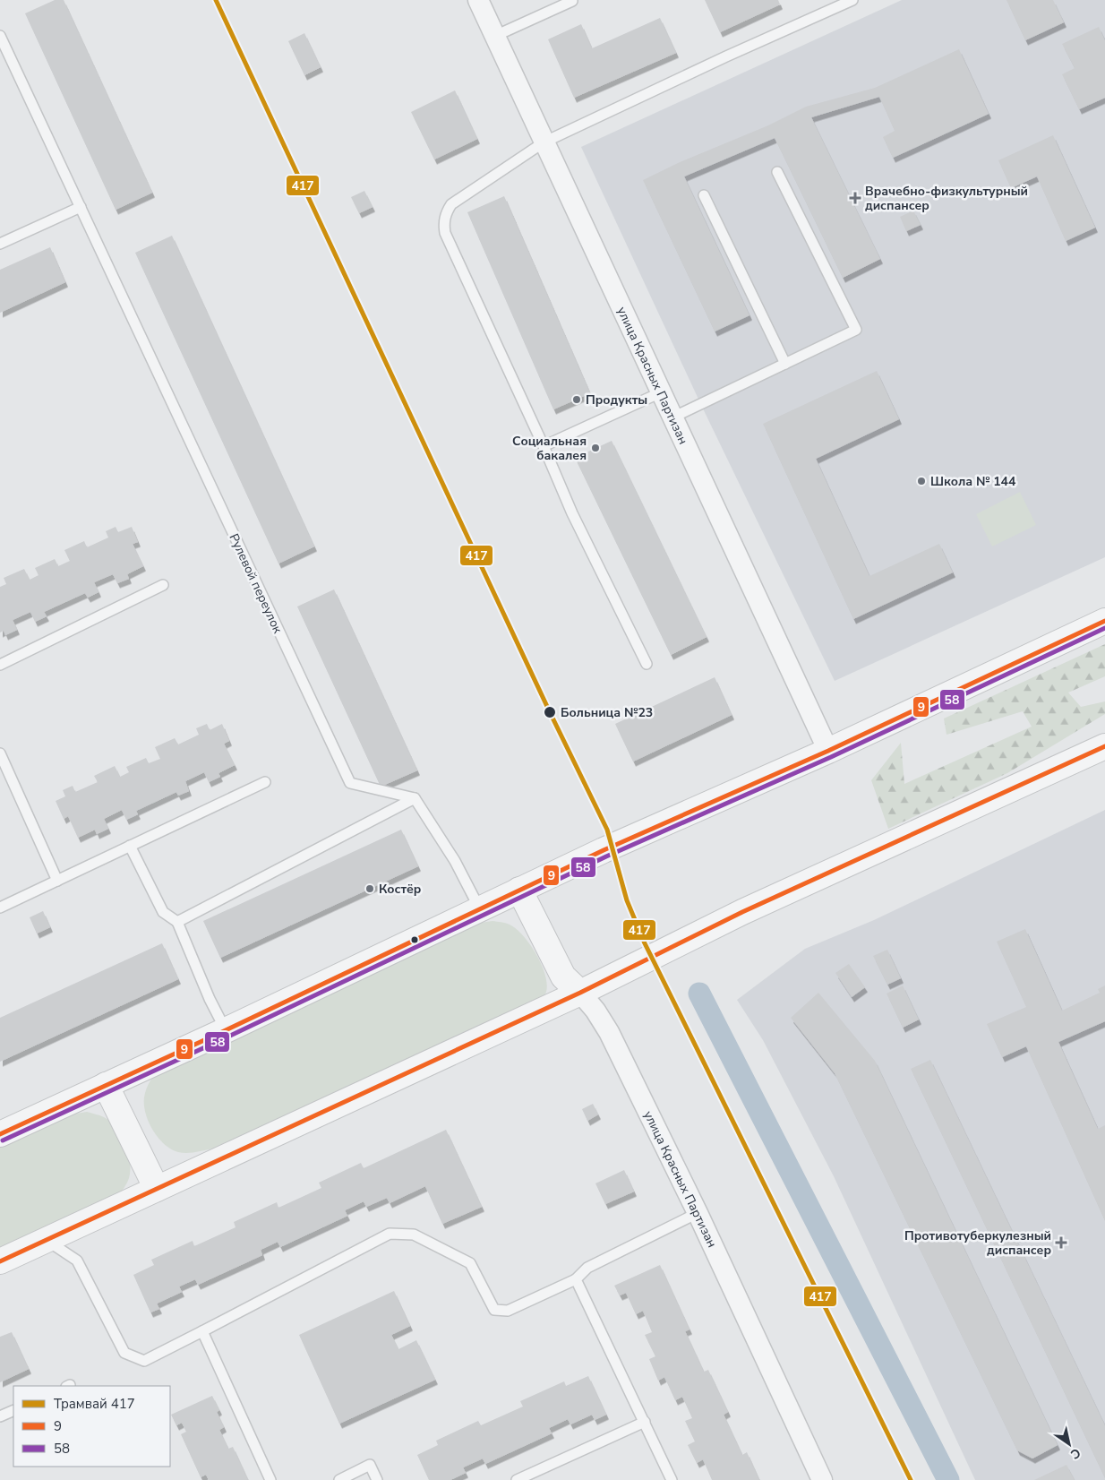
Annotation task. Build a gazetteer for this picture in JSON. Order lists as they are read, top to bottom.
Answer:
{
  "streets": {
    "street": ["улица Красных Партизан"],
    "lane": ["Рулевой переулок"]
  },
  "places": {
    "health": ["Врачебно-физкультурный диспансер", "Противотуберкулезный диспансер"],
    "other": [
      "Продукты",
      "Социальная бакалея",
      "Школа № 144",
      "Больница №23",
      "Костёр"
    ]
  },
  "lines": ["tram line 417", "transit line 9", "transit line 58"],
  "legend": ["Трамвай 417", "9", "58"],
  "north": "bottom right"
}
